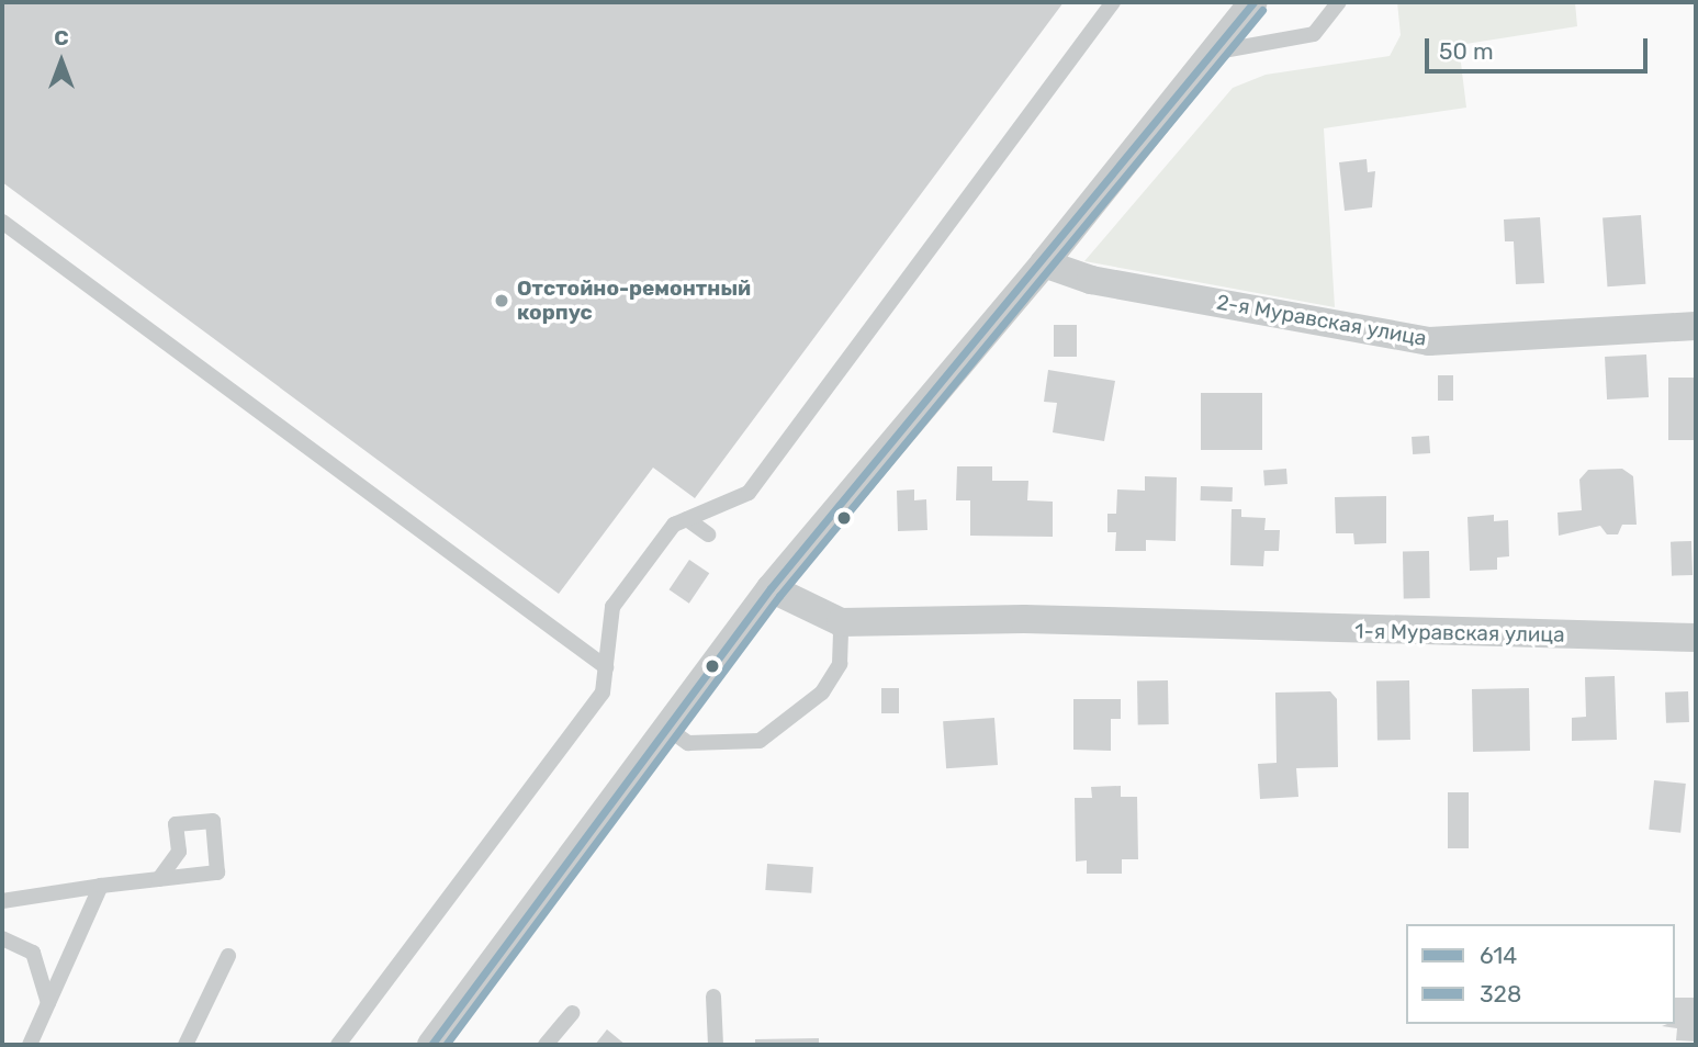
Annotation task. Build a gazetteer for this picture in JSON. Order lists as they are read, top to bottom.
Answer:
{
  "streets": {
    "street": ["2-я Муравская улица", "1-я Муравская улица"]
  },
  "places": ["Отстойно-ремонтный корпус"],
  "lines": ["transit line 614", "transit line 328"],
  "legend": ["614", "328"],
  "scale_bar": "50 m",
  "north": "top"
}
